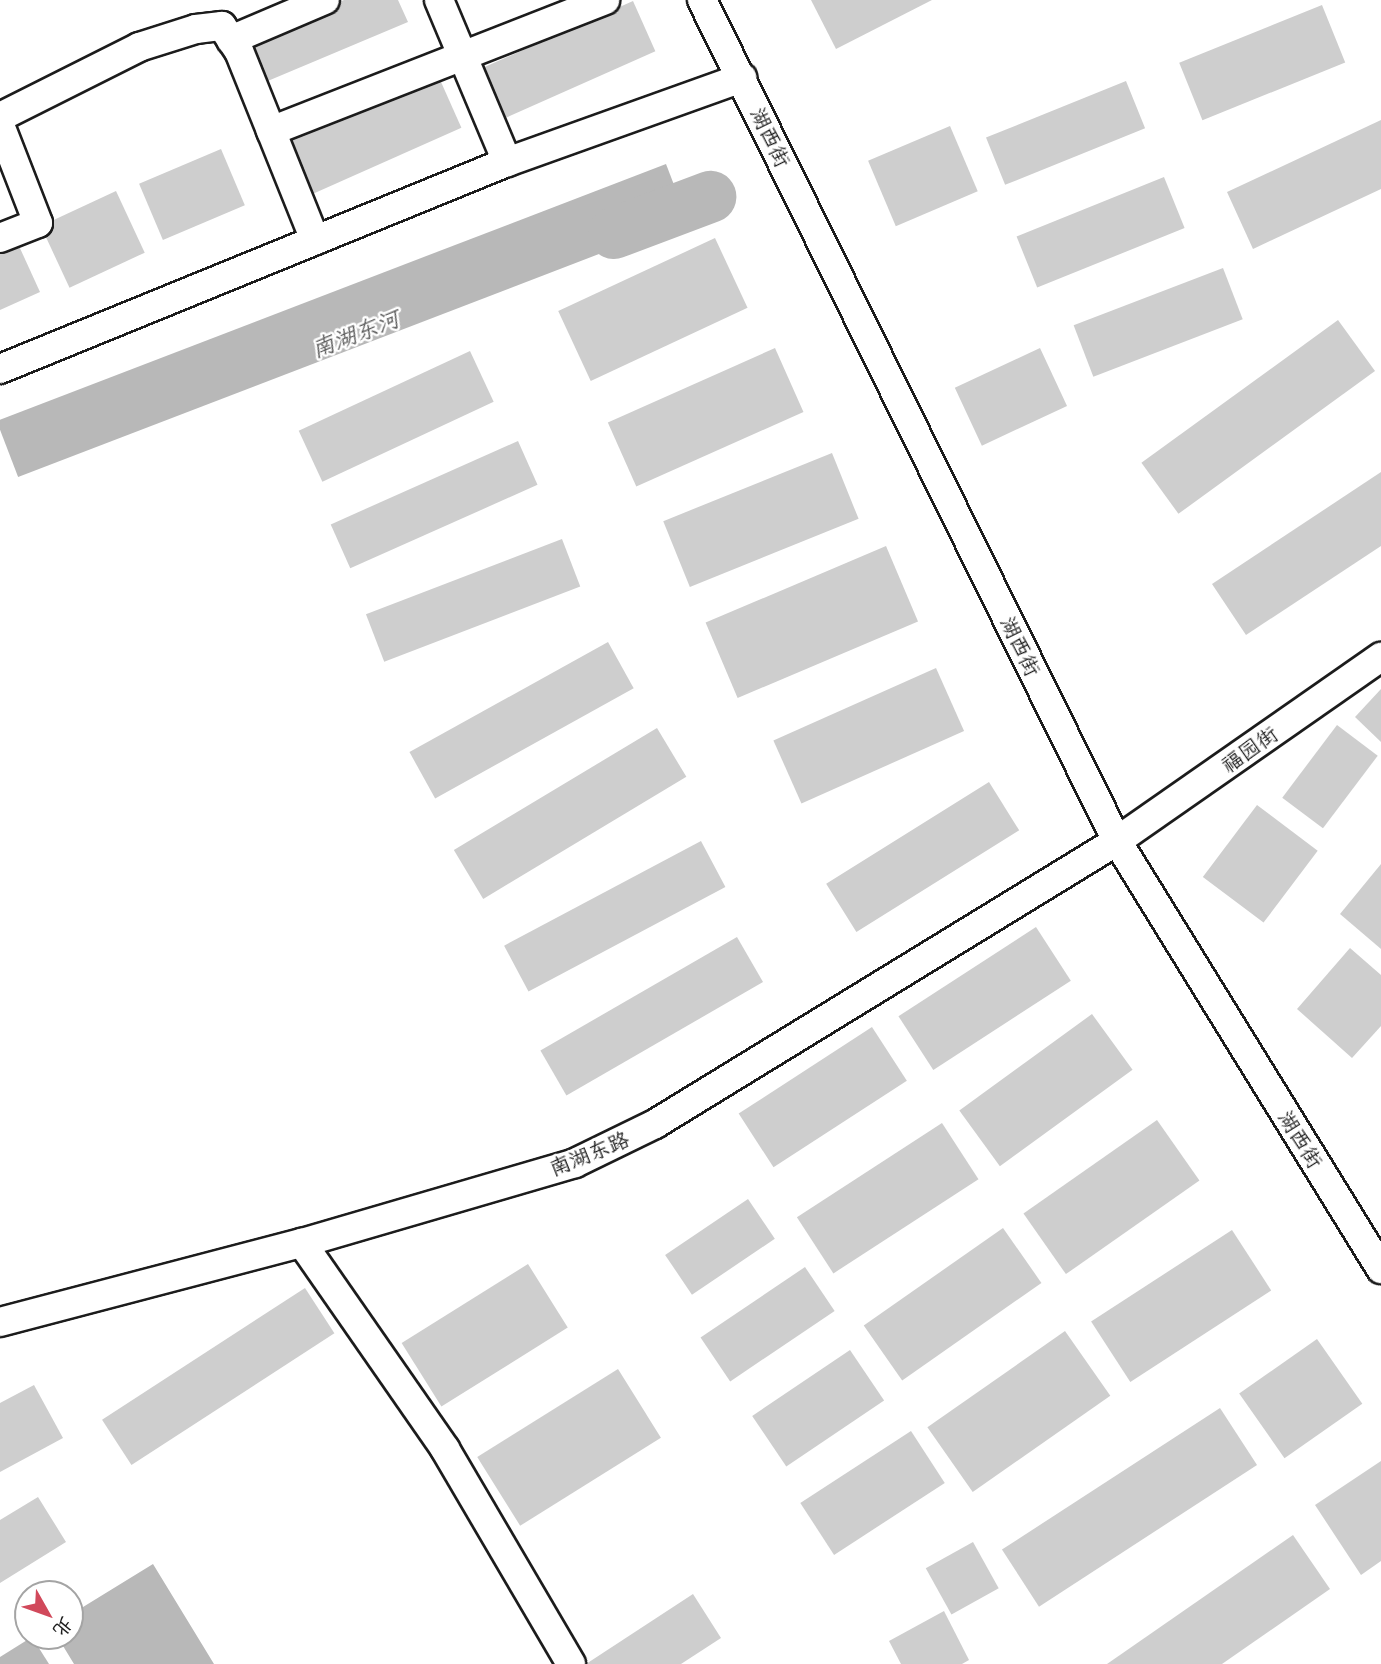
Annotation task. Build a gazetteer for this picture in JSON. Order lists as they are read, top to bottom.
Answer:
{
  "streets": {
    "street": ["湖西街", "福园街", "南湖东路"]
  },
  "crossings": [
    ["湖西街", "福园街"],
    ["湖西街", "南湖东路"],
    ["福园街", "南湖东路"]
  ],
  "water": ["南湖东河"],
  "north": "bottom right"
}
